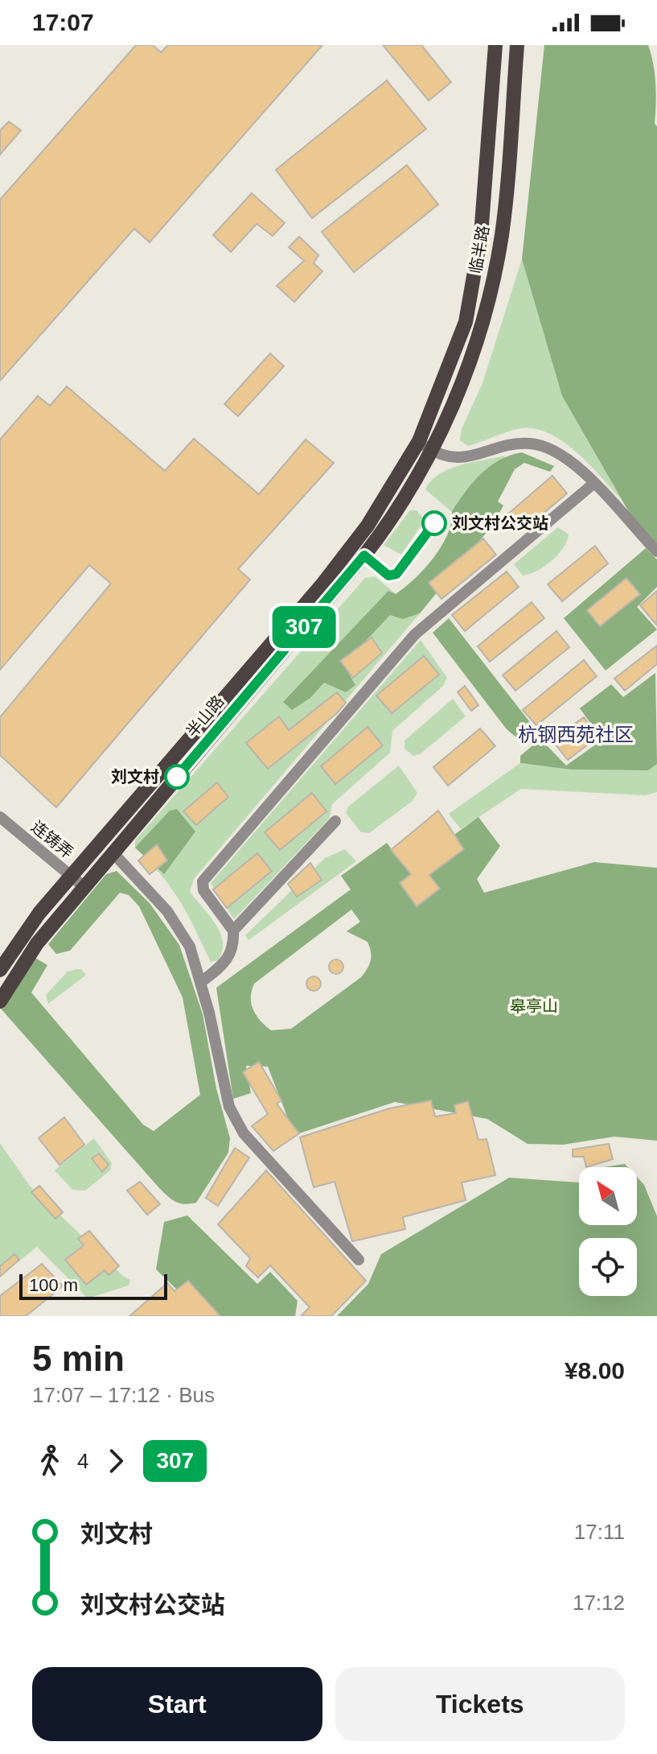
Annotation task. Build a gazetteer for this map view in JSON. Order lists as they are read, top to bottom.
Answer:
{
  "streets": {
    "main road": ["临半路", "半山路"],
    "street": ["连铸弄"]
  },
  "crossings": [
    ["临半路", "半山路"],
    ["半山路", "连铸弄"]
  ],
  "districts": ["杭钢西苑社区"],
  "parks": ["皋亭山"],
  "places": ["刘文村公交站", "刘文村"],
  "lines": ["bus line 307"],
  "scale_bar": "100 m",
  "north": "top left",
  "page": {
    "status": "17:07",
    "on_map": "307",
    "scale": "100 m",
    "heading": ["5 min", "17:07 – 17:12 · Bus", "¥8.00"],
    "legs": ["4", "307"],
    "list": [
      {
        "name": "刘文村",
        "value": "17:11"
      },
      {
        "name": "刘文村公交站",
        "value": "17:12"
      }
    ],
    "buttons": ["Start", "Tickets"]
  }
}
